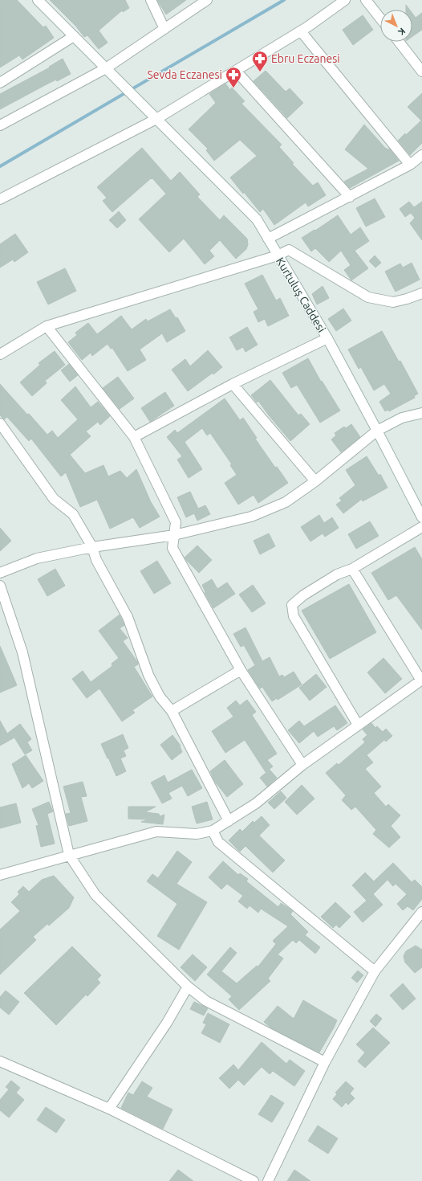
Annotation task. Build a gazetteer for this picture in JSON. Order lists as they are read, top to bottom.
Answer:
{
  "streets": {
    "street": ["Kurtuluş Caddesi"]
  },
  "places": {
    "pharmacy": ["Ebru Eczanesi", "Sevda Eczanesi"]
  },
  "north": "bottom right"
}
